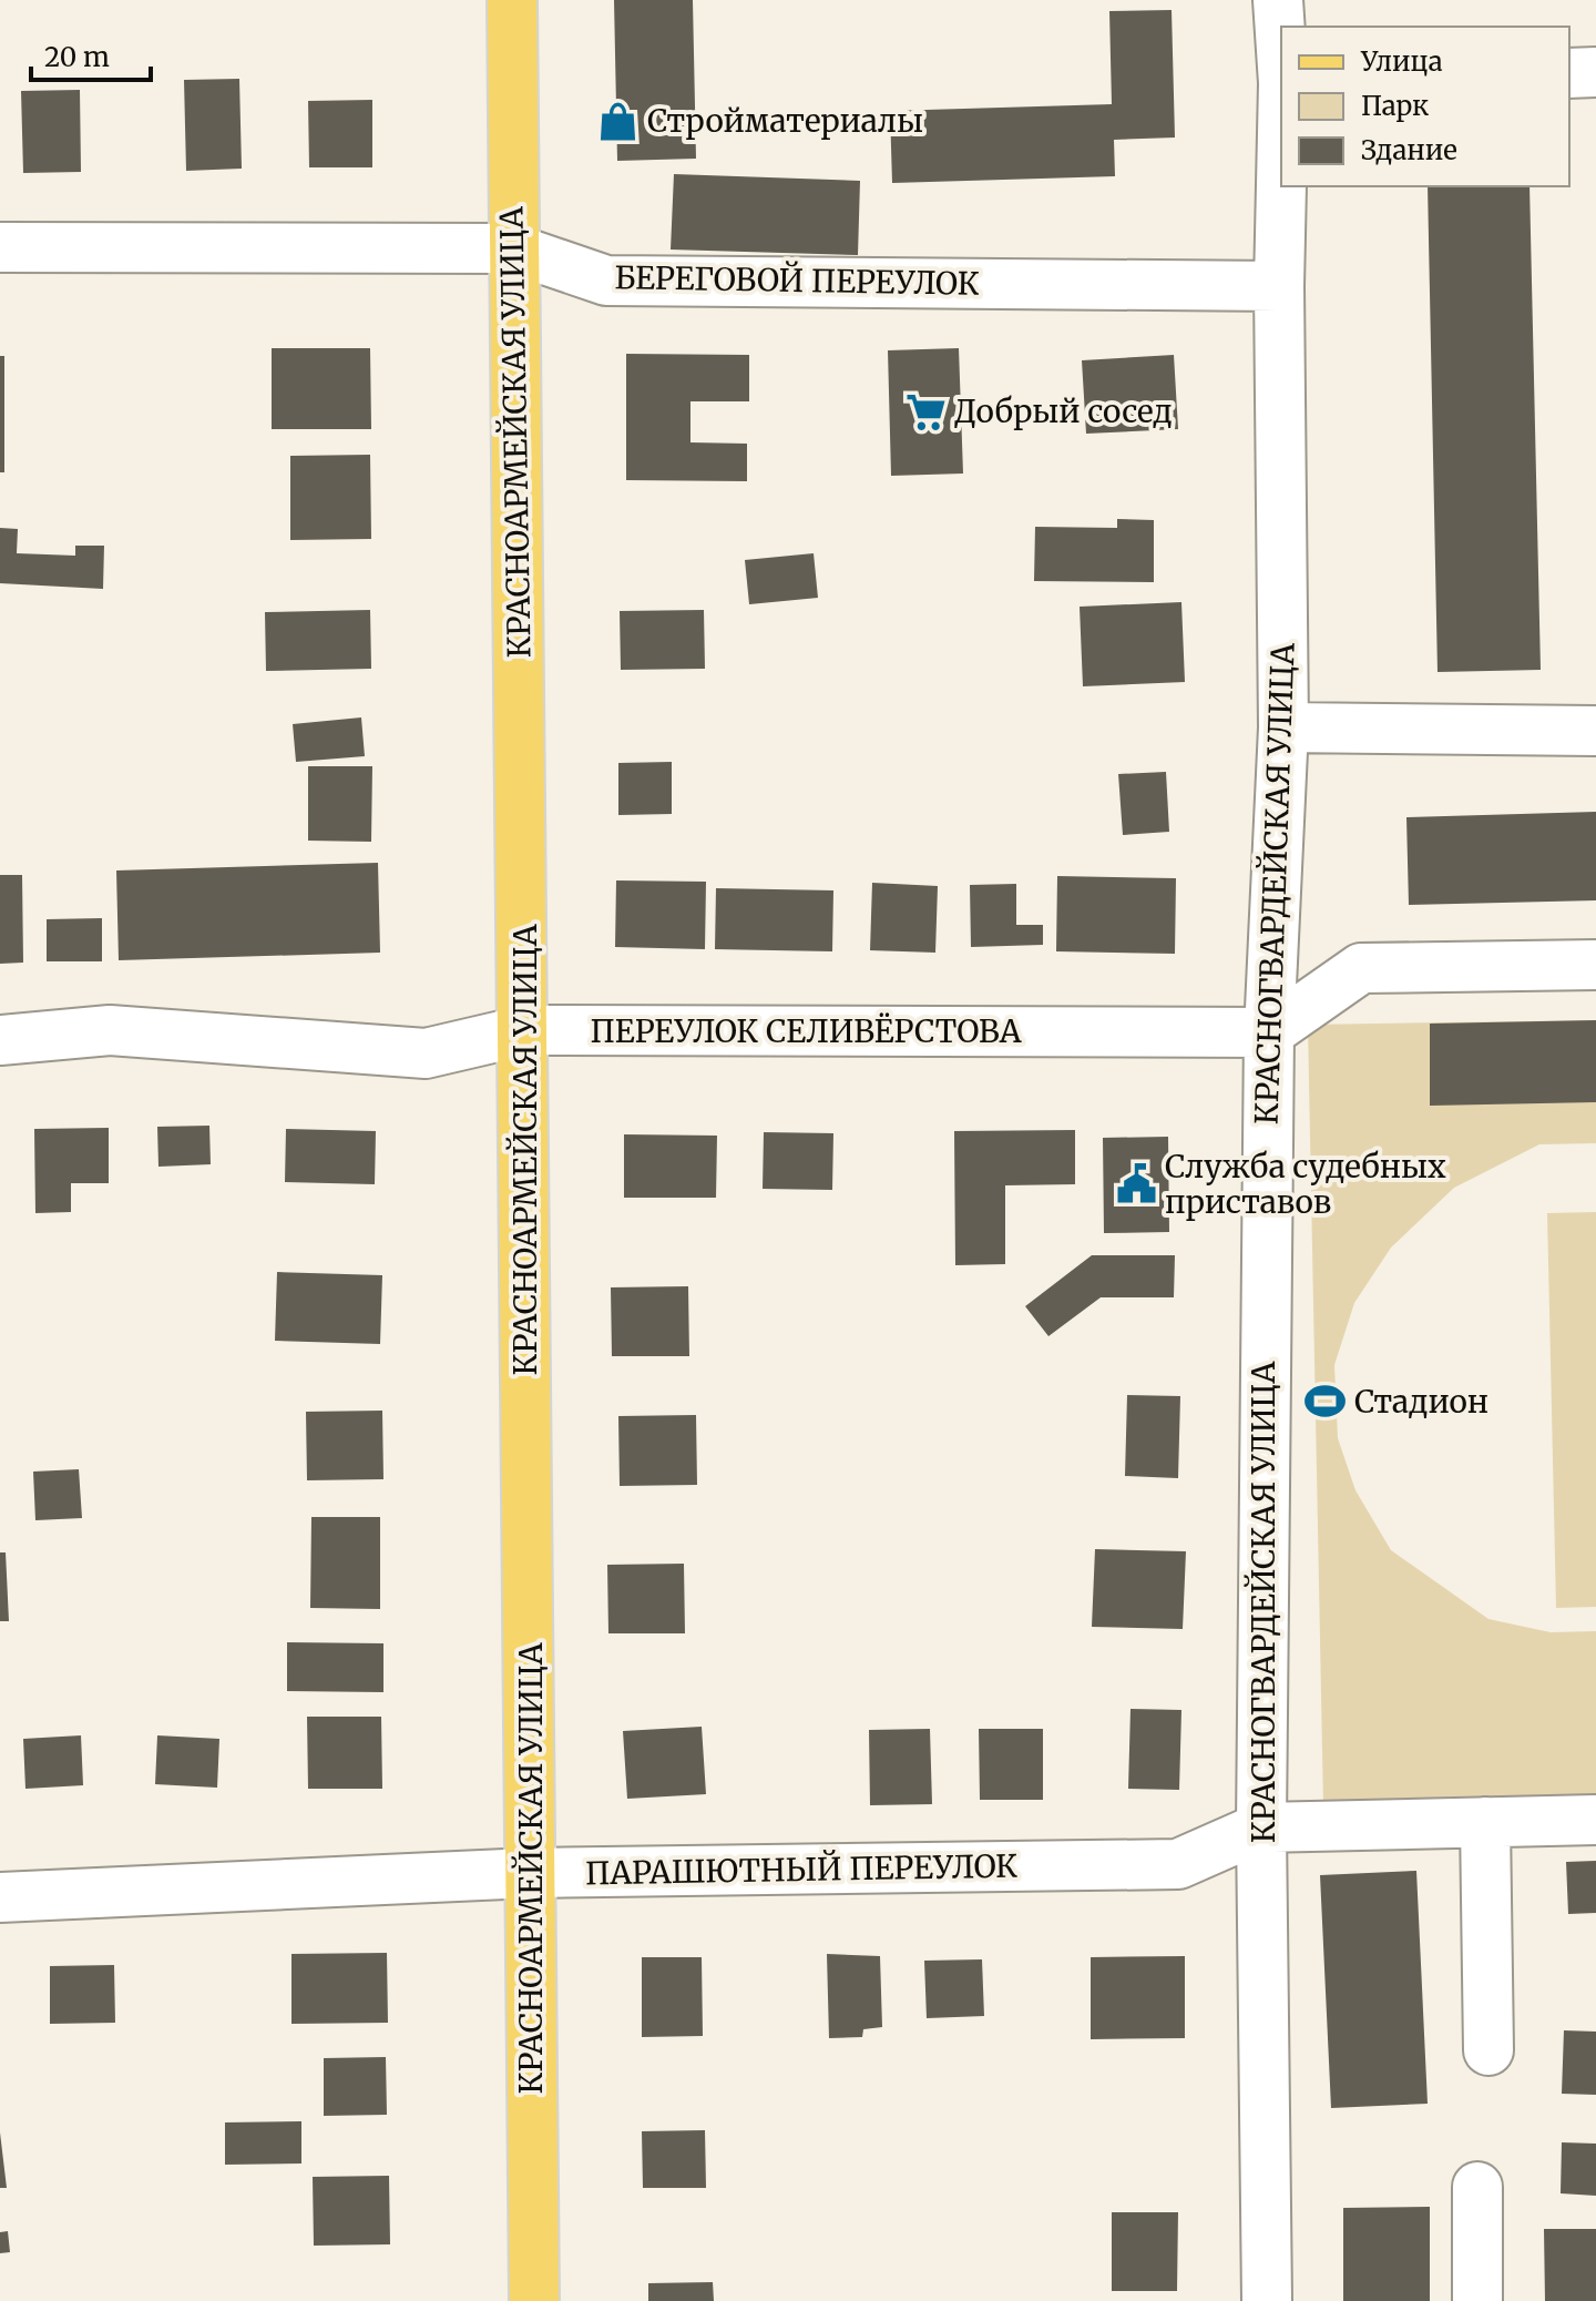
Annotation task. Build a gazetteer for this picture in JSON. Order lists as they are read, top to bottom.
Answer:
{
  "streets": {
    "main road": ["КРАСНОАРМЕЙСКАЯ УЛИЦА"],
    "street": [
      "БЕРЕГОВОЙ ПЕРЕУЛОК",
      "КРАСНОГВАРДЕЙСКАЯ УЛИЦА",
      "ПЕРЕУЛОК СЕЛИВЁРСТОВА",
      "ПАРАШЮТНЫЙ ПЕРЕУЛОК"
    ]
  },
  "crossings": [
    ["БЕРЕГОВОЙ ПЕРЕУЛОК", "КРАСНОАРМЕЙСКАЯ УЛИЦА"],
    ["БЕРЕГОВОЙ ПЕРЕУЛОК", "КРАСНОГВАРДЕЙСКАЯ УЛИЦА"],
    ["КРАСНОАРМЕЙСКАЯ УЛИЦА", "ПЕРЕУЛОК СЕЛИВЁРСТОВА"],
    ["КРАСНОАРМЕЙСКАЯ УЛИЦА", "ПАРАШЮТНЫЙ ПЕРЕУЛОК"],
    ["КРАСНОГВАРДЕЙСКАЯ УЛИЦА", "ПЕРЕУЛОК СЕЛИВЁРСТОВА"],
    ["КРАСНОГВАРДЕЙСКАЯ УЛИЦА", "ПАРАШЮТНЫЙ ПЕРЕУЛОК"]
  ],
  "places": {
    "shop": ["Стройматериалы"],
    "supermarket": ["Добрый сосед"],
    "public building": ["Служба судебных приставов"],
    "sports": ["Стадион"]
  },
  "legend": ["Улица", "Парк", "Здание"],
  "scale_bar": "20 m"
}
